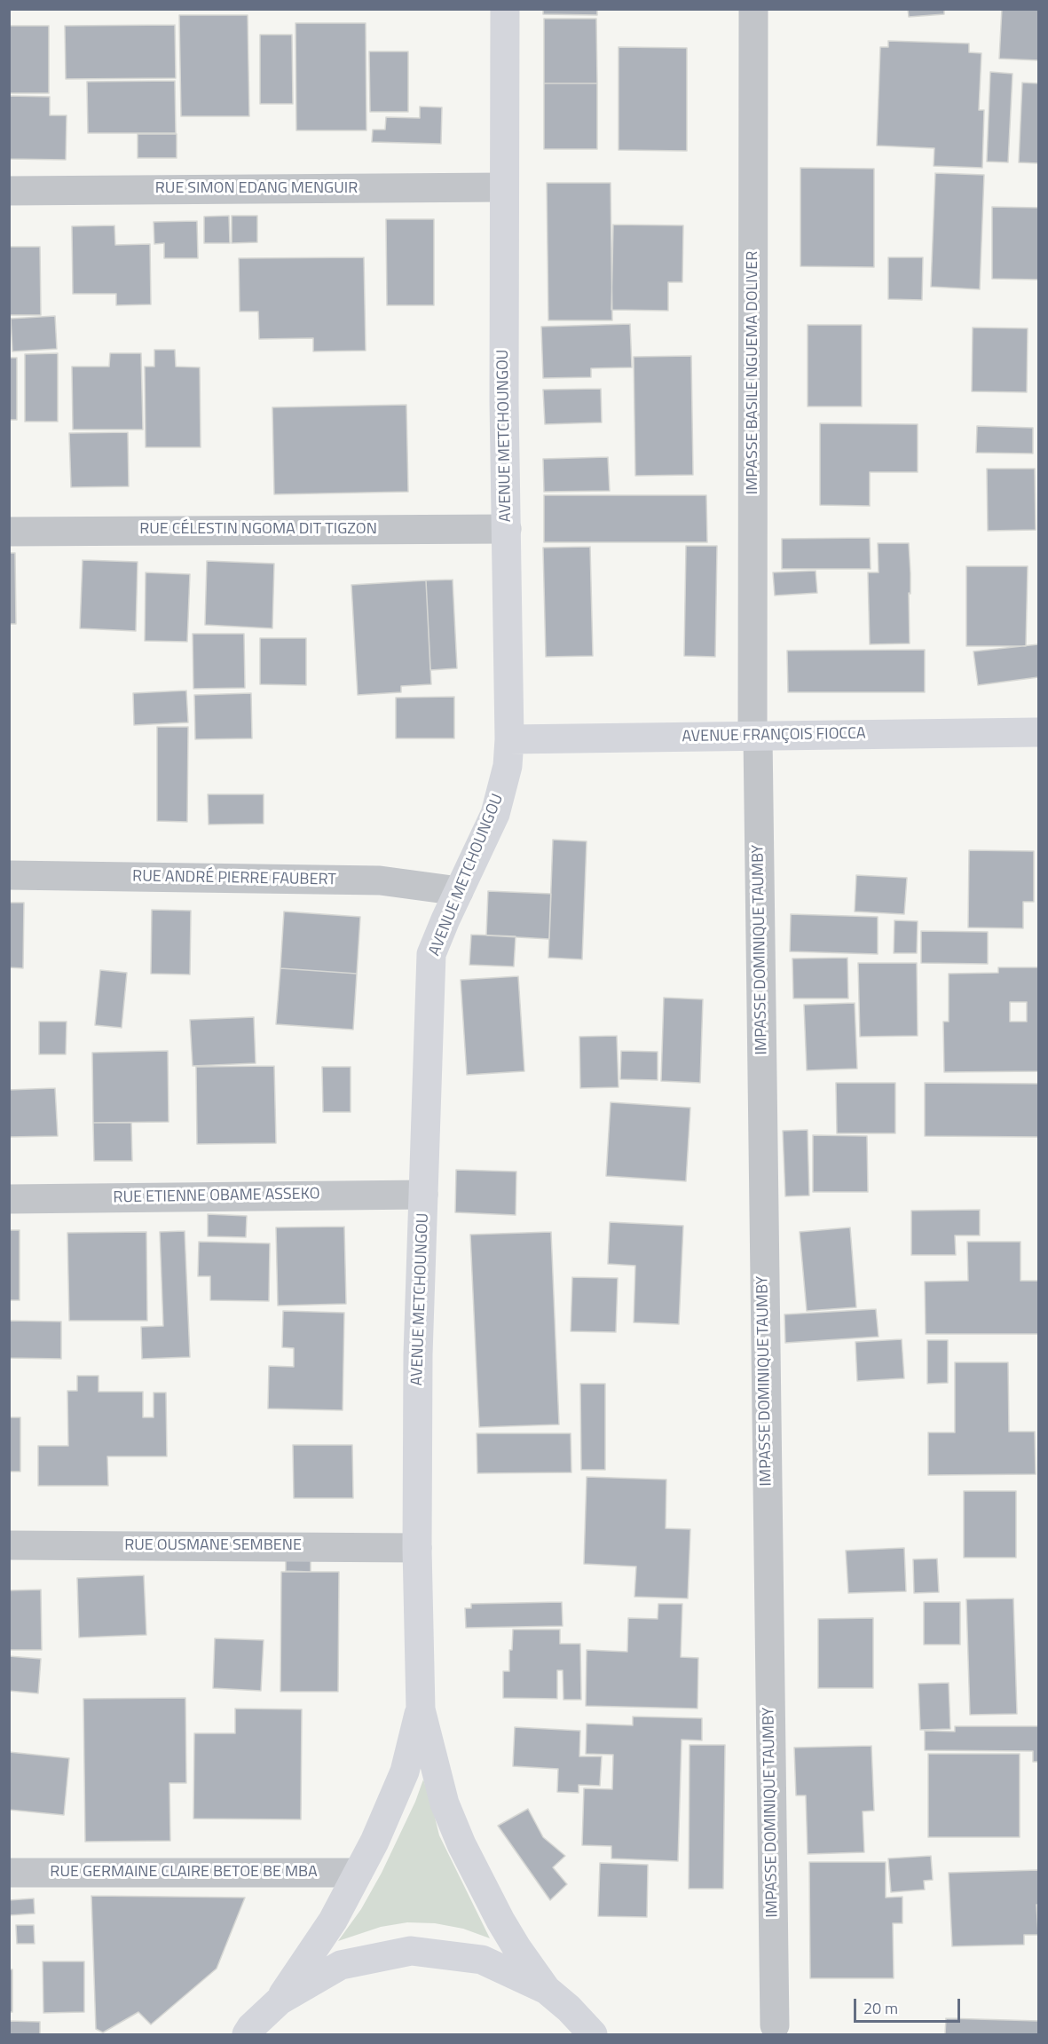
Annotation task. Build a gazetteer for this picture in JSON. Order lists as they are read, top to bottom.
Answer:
{
  "streets": {
    "main road": ["AVENUE METCHOUNGOU", "AVENUE FRANÇOIS FIOCCA"],
    "street": [
      "RUE SIMON EDANG MENGUIR",
      "IMPASSE BASILE NGUEMA DOLIVER",
      "RUE CÉLESTIN NGOMA DIT TIGZON",
      "RUE ANDRÉ PIERRE FAUBERT",
      "IMPASSE DOMINIQUE TAUMBY",
      "RUE ETIENNE OBAME ASSEKO",
      "RUE OUSMANE SEMBENE",
      "RUE GERMAINE CLAIRE BETOE BE MBA"
    ]
  },
  "crossings": [
    ["RUE SIMON EDANG MENGUIR", "AVENUE METCHOUNGOU"],
    ["IMPASSE BASILE NGUEMA DOLIVER", "AVENUE FRANÇOIS FIOCCA"],
    ["IMPASSE BASILE NGUEMA DOLIVER", "IMPASSE DOMINIQUE TAUMBY"],
    ["AVENUE METCHOUNGOU", "RUE CÉLESTIN NGOMA DIT TIGZON"],
    ["AVENUE METCHOUNGOU", "AVENUE FRANÇOIS FIOCCA"],
    ["AVENUE METCHOUNGOU", "RUE ANDRÉ PIERRE FAUBERT"],
    ["AVENUE METCHOUNGOU", "RUE ETIENNE OBAME ASSEKO"],
    ["AVENUE METCHOUNGOU", "RUE OUSMANE SEMBENE"],
    ["AVENUE FRANÇOIS FIOCCA", "IMPASSE DOMINIQUE TAUMBY"]
  ],
  "scale_bar": "20 m"
}
